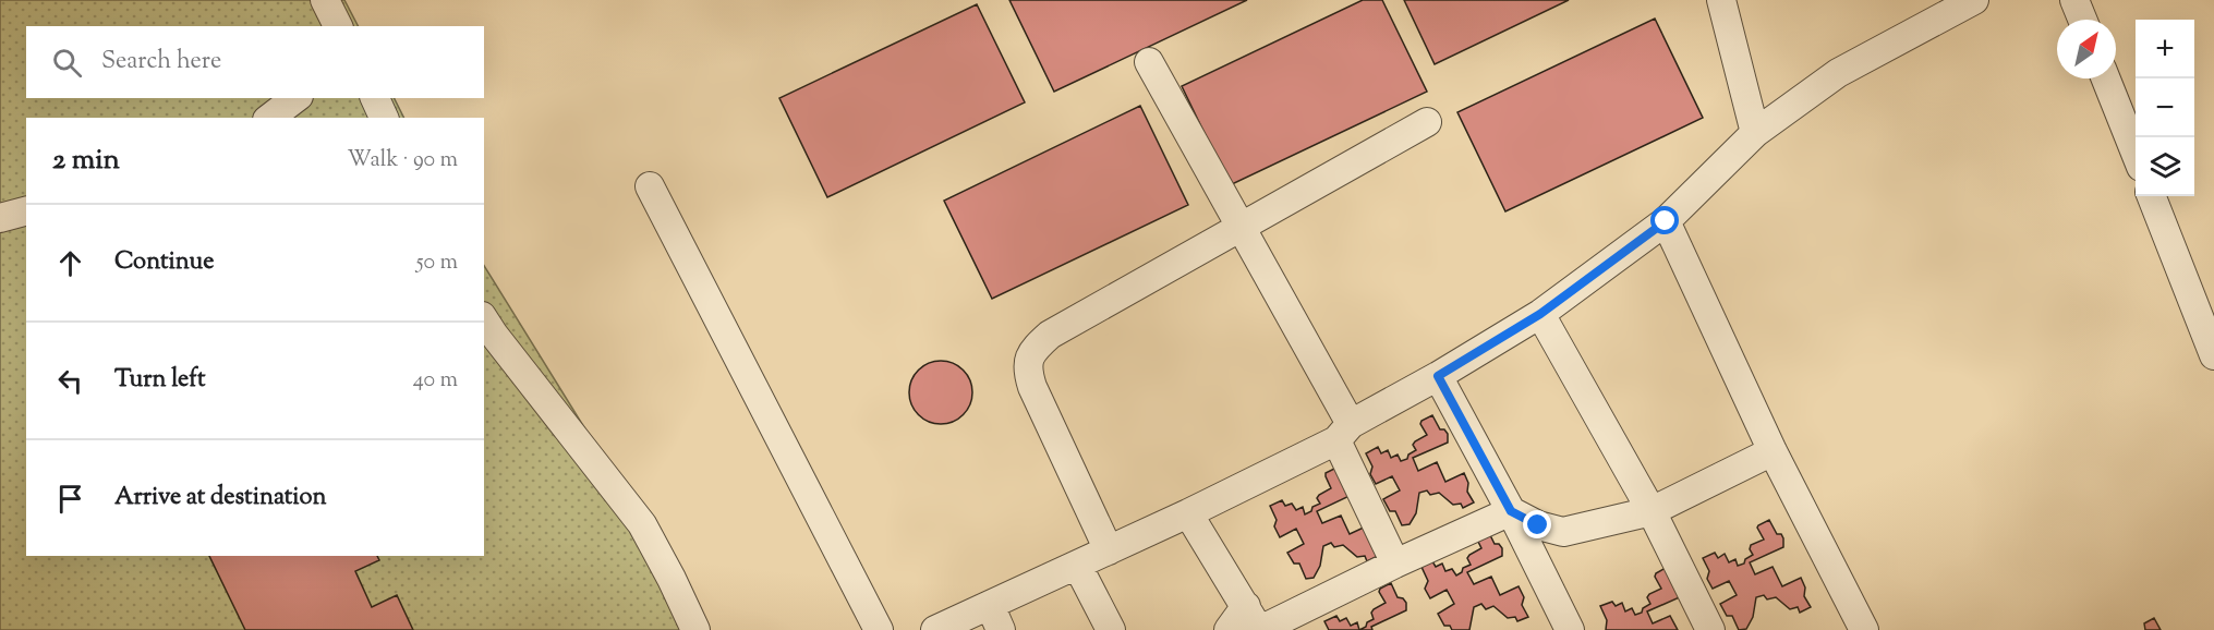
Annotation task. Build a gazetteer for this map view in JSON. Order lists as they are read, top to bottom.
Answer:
{
  "north": "top right",
  "page": {
    "map_buttons": ["+", "−"],
    "search": "Search here",
    "heading": ["2 min", "Walk · 90 m"],
    "list": [
      ["Continue", "50 m"],
      ["Turn left", "40 m"],
      "Arrive at destination"
    ]
  }
}
